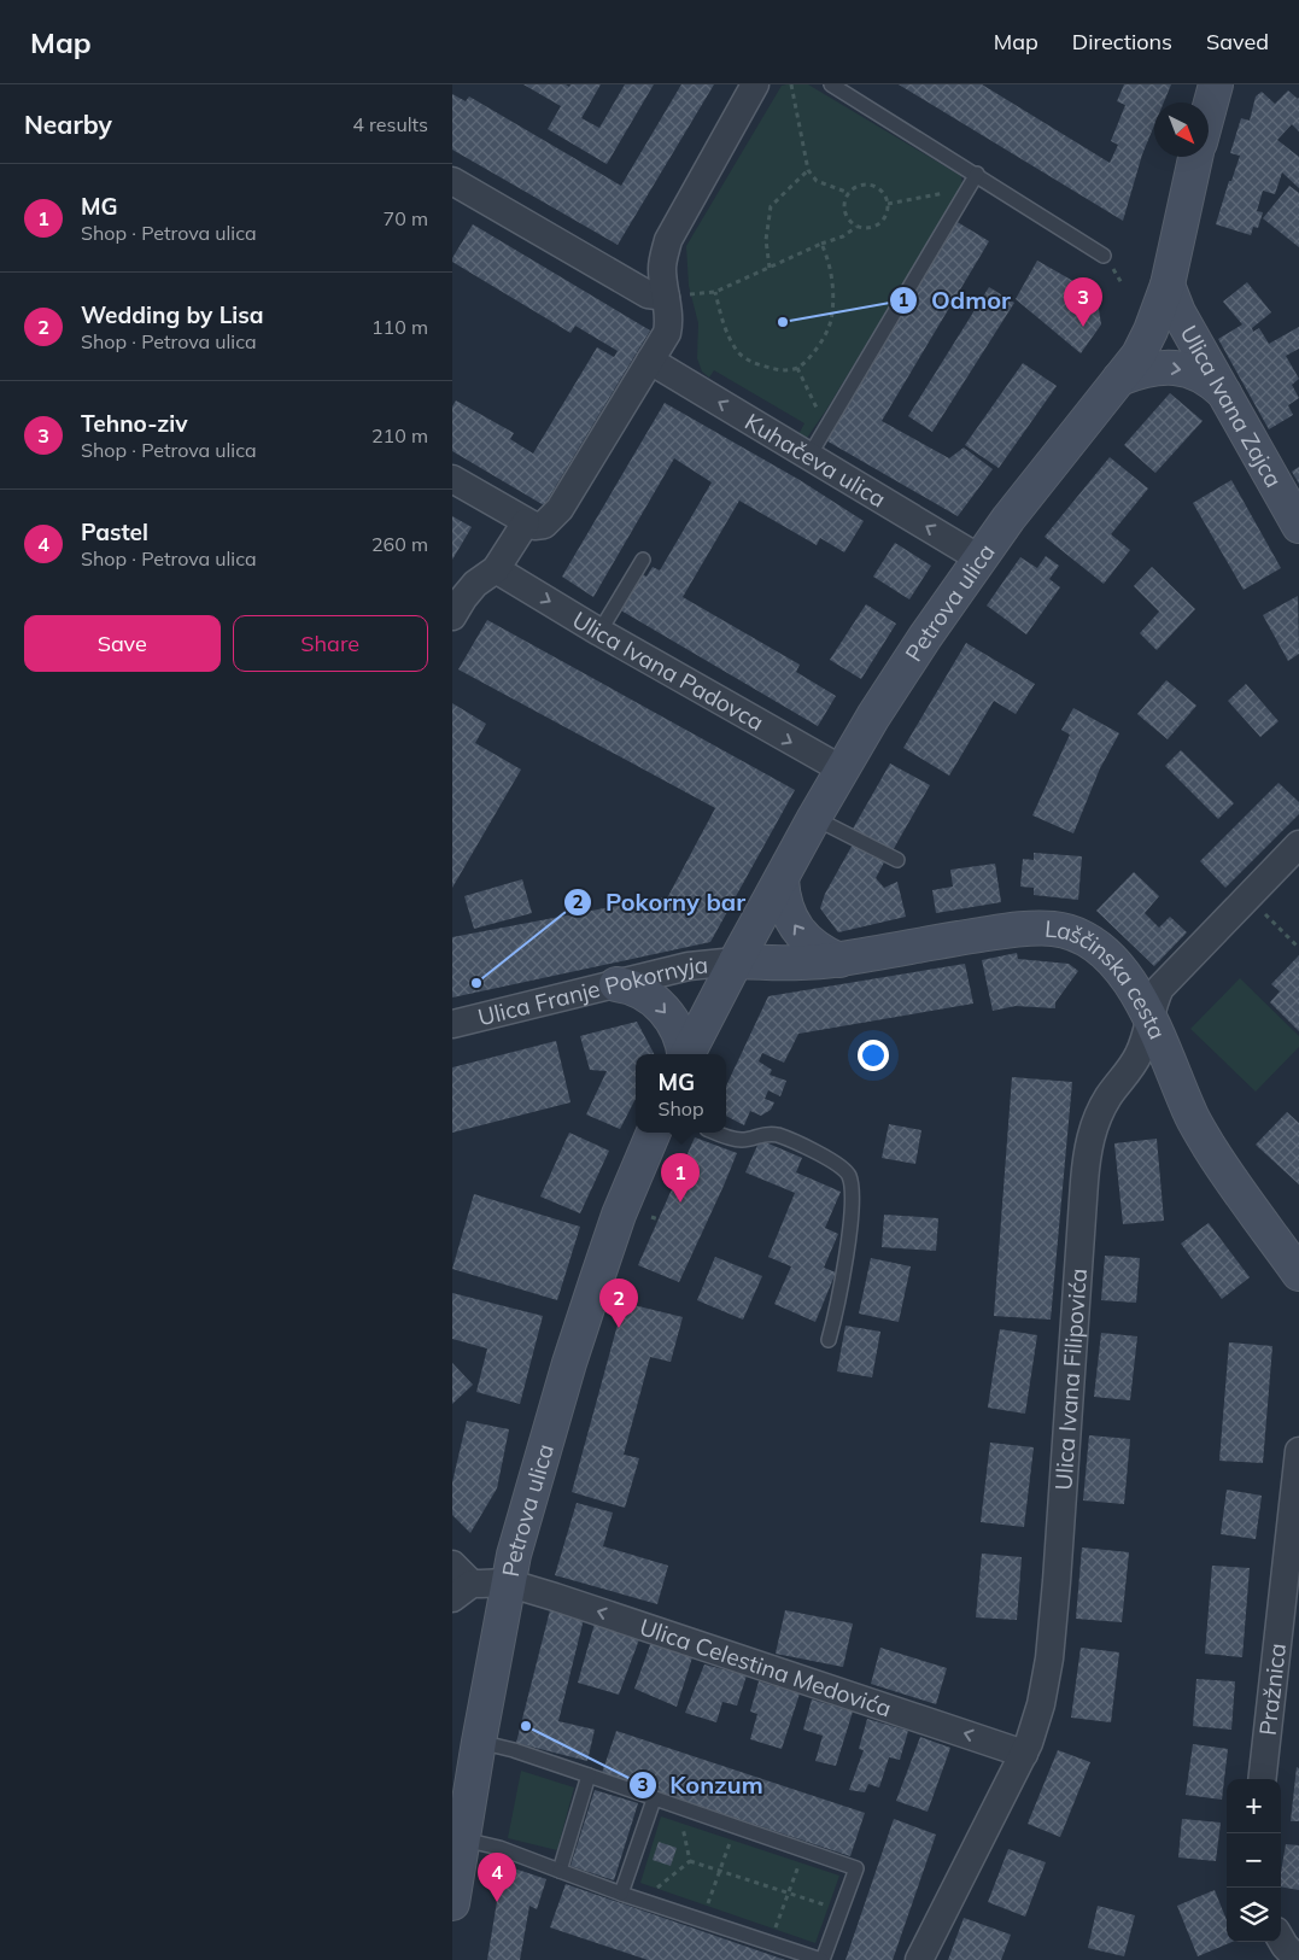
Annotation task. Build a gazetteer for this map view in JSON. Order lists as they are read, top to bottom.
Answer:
{
  "streets": {
    "street": [
      "Ulica Ivana Zajca",
      "Kuhačeva ulica",
      "Petrova ulica",
      "Ulica Ivana Padovca",
      "Laščinska cesta",
      "Ulica Franje Pokornyja",
      "Ulica Ivana Filipovića",
      "Ulica Celestina Medovića",
      "Pražnica"
    ]
  },
  "crossings": [
    ["Ulica Ivana Zajca", "Petrova ulica"],
    ["Kuhačeva ulica", "Petrova ulica"],
    ["Petrova ulica", "Ulica Ivana Padovca"],
    ["Petrova ulica", "Laščinska cesta"],
    ["Petrova ulica", "Ulica Franje Pokornyja"],
    ["Petrova ulica", "Ulica Celestina Medovića"],
    ["Laščinska cesta", "Ulica Franje Pokornyja"],
    ["Laščinska cesta", "Ulica Ivana Filipovića"],
    ["Ulica Ivana Filipovića", "Ulica Celestina Medovića"]
  ],
  "one_way": ["Kuhačeva ulica", "Ulica Ivana Padovca", "Ulica Celestina Medovića"],
  "places": ["Odmor", "Pokorny bar", "Konzum"],
  "north": "bottom right",
  "page": {
    "header": "Map",
    "nav": ["Map", "Directions", "Saved"],
    "heading": ["Nearby", "4 results"],
    "list": [
      {
        "mark": "1",
        "name": "MG",
        "note": "Shop · Petrova ulica",
        "value": "70 m"
      },
      {
        "mark": "2",
        "name": "Wedding by Lisa",
        "note": "Shop · Petrova ulica",
        "value": "110 m"
      },
      {
        "mark": "3",
        "name": "Tehno-ziv",
        "note": "Shop · Petrova ulica",
        "value": "210 m"
      },
      {
        "mark": "4",
        "name": "Pastel",
        "note": "Shop · Petrova ulica",
        "value": "260 m"
      }
    ],
    "pins": [
      "3",
      "1",
      "2",
      "4"
    ],
    "buttons": ["Save", "Share"],
    "popup": ["MG", "Shop"],
    "map_buttons": ["+", "−"]
  }
}
